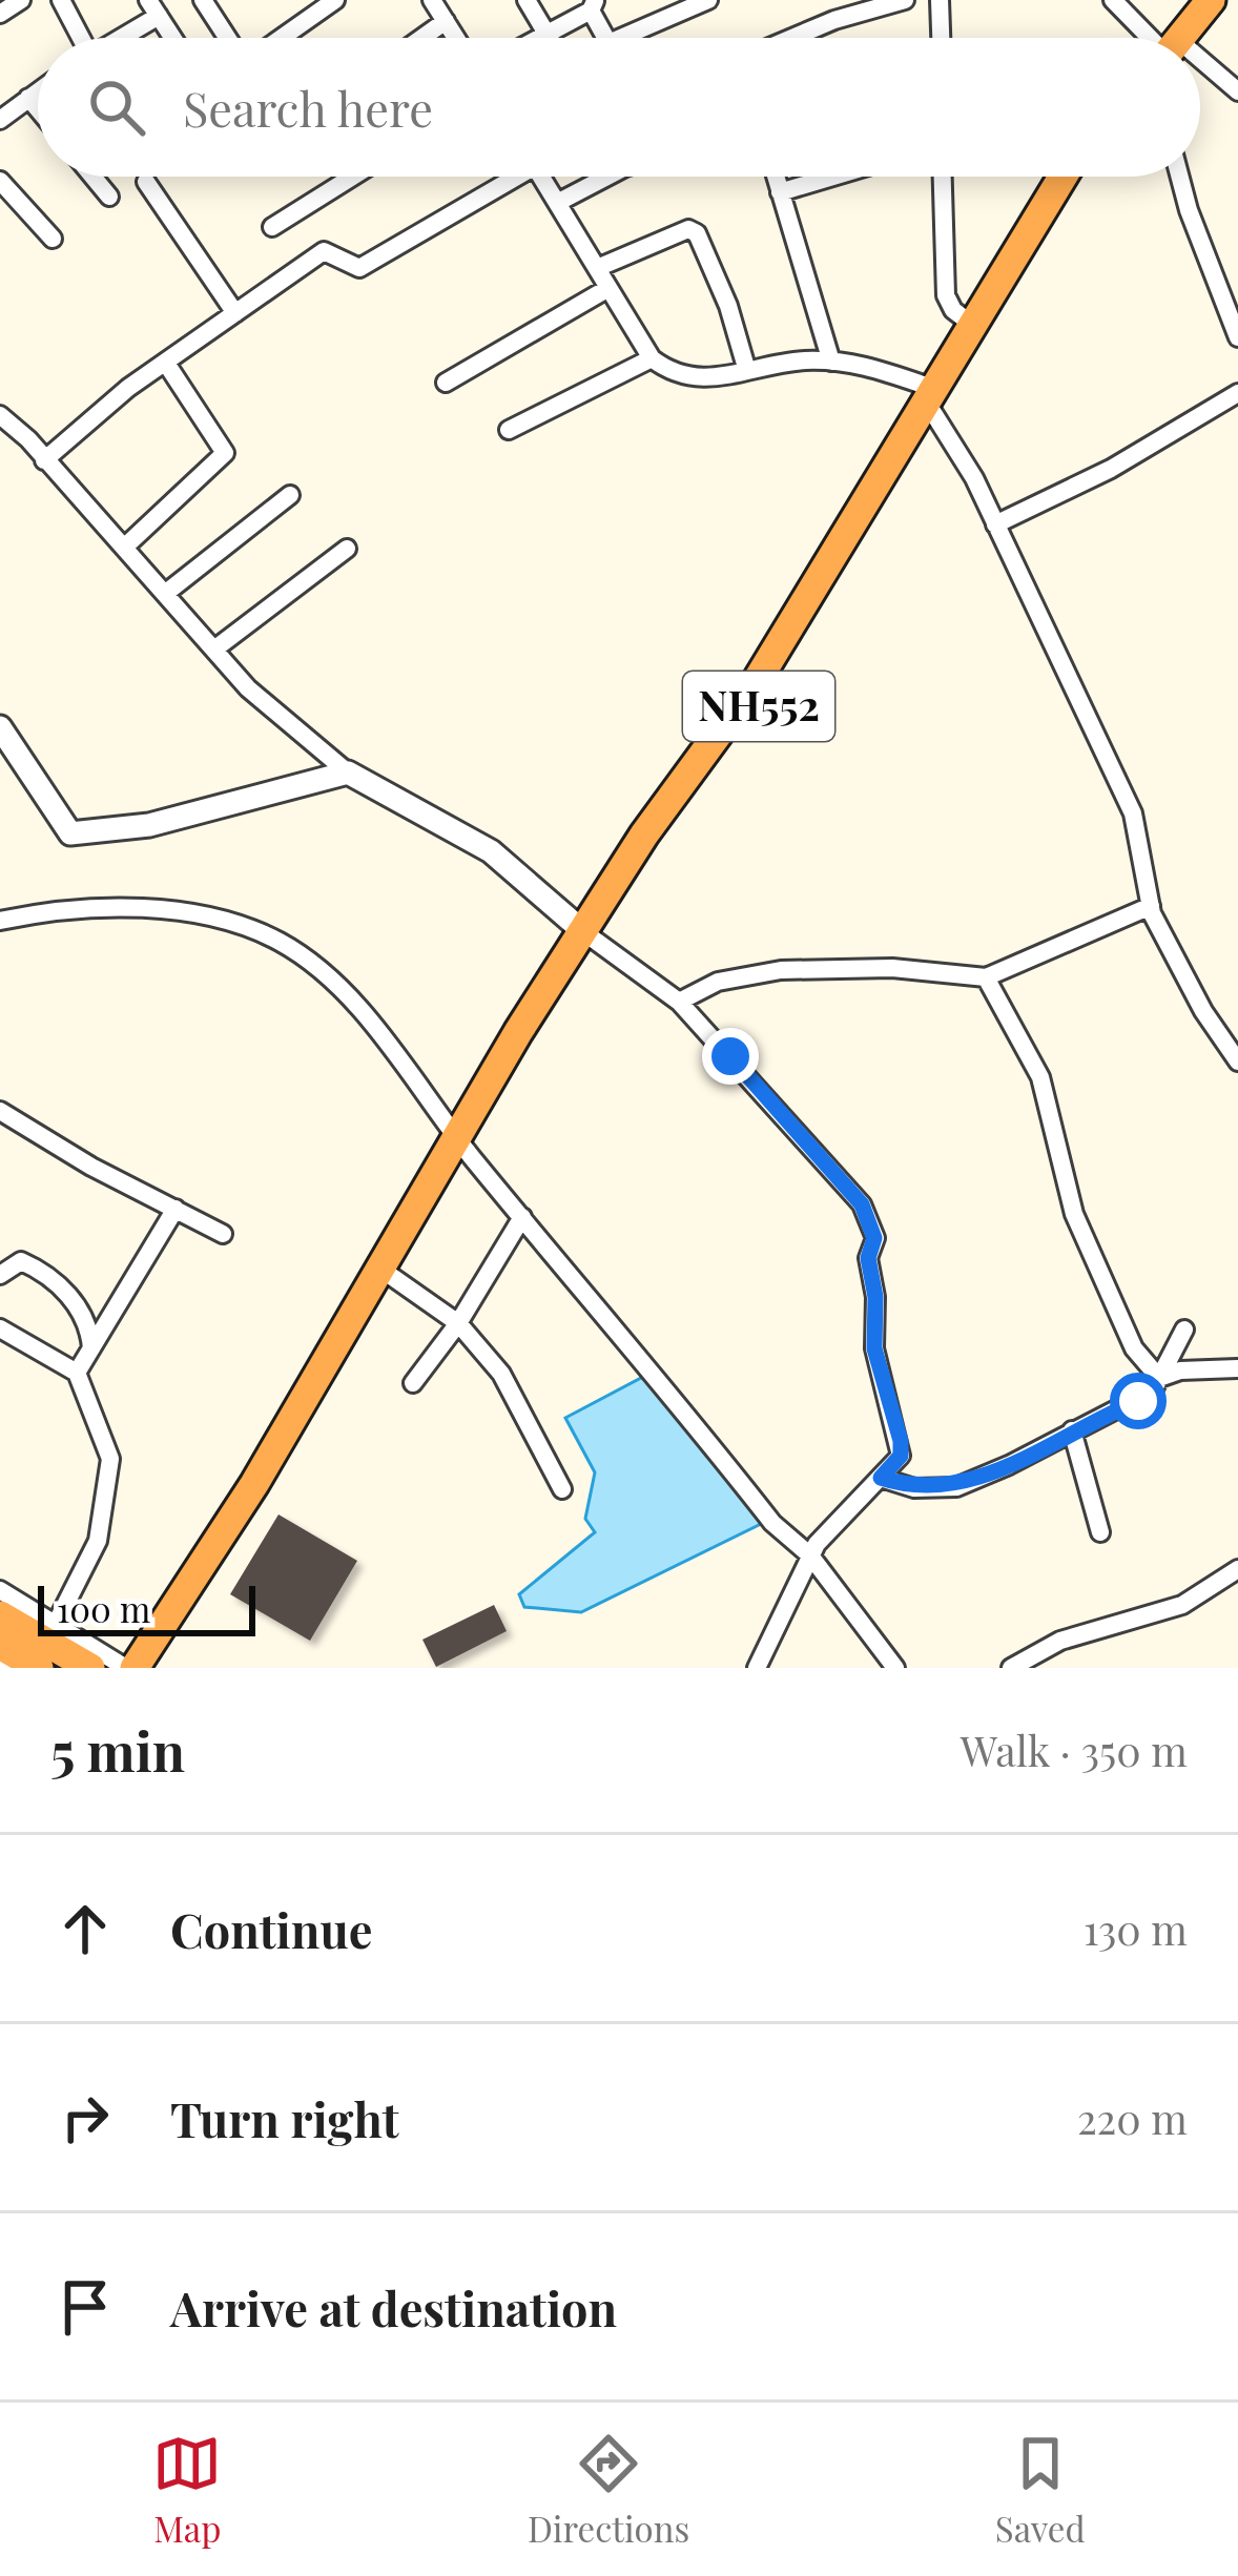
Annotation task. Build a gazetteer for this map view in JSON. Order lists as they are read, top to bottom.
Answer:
{
  "streets": {
    "highway": ["NH552"]
  },
  "scale_bar": "100 m",
  "page": {
    "search": "Search here",
    "scale": "100 m",
    "heading": ["5 min", "Walk · 350 m"],
    "list": [
      ["Continue", "130 m"],
      ["Turn right", "220 m"],
      "Arrive at destination"
    ],
    "nav": ["Map", "Directions", "Saved"]
  }
}
